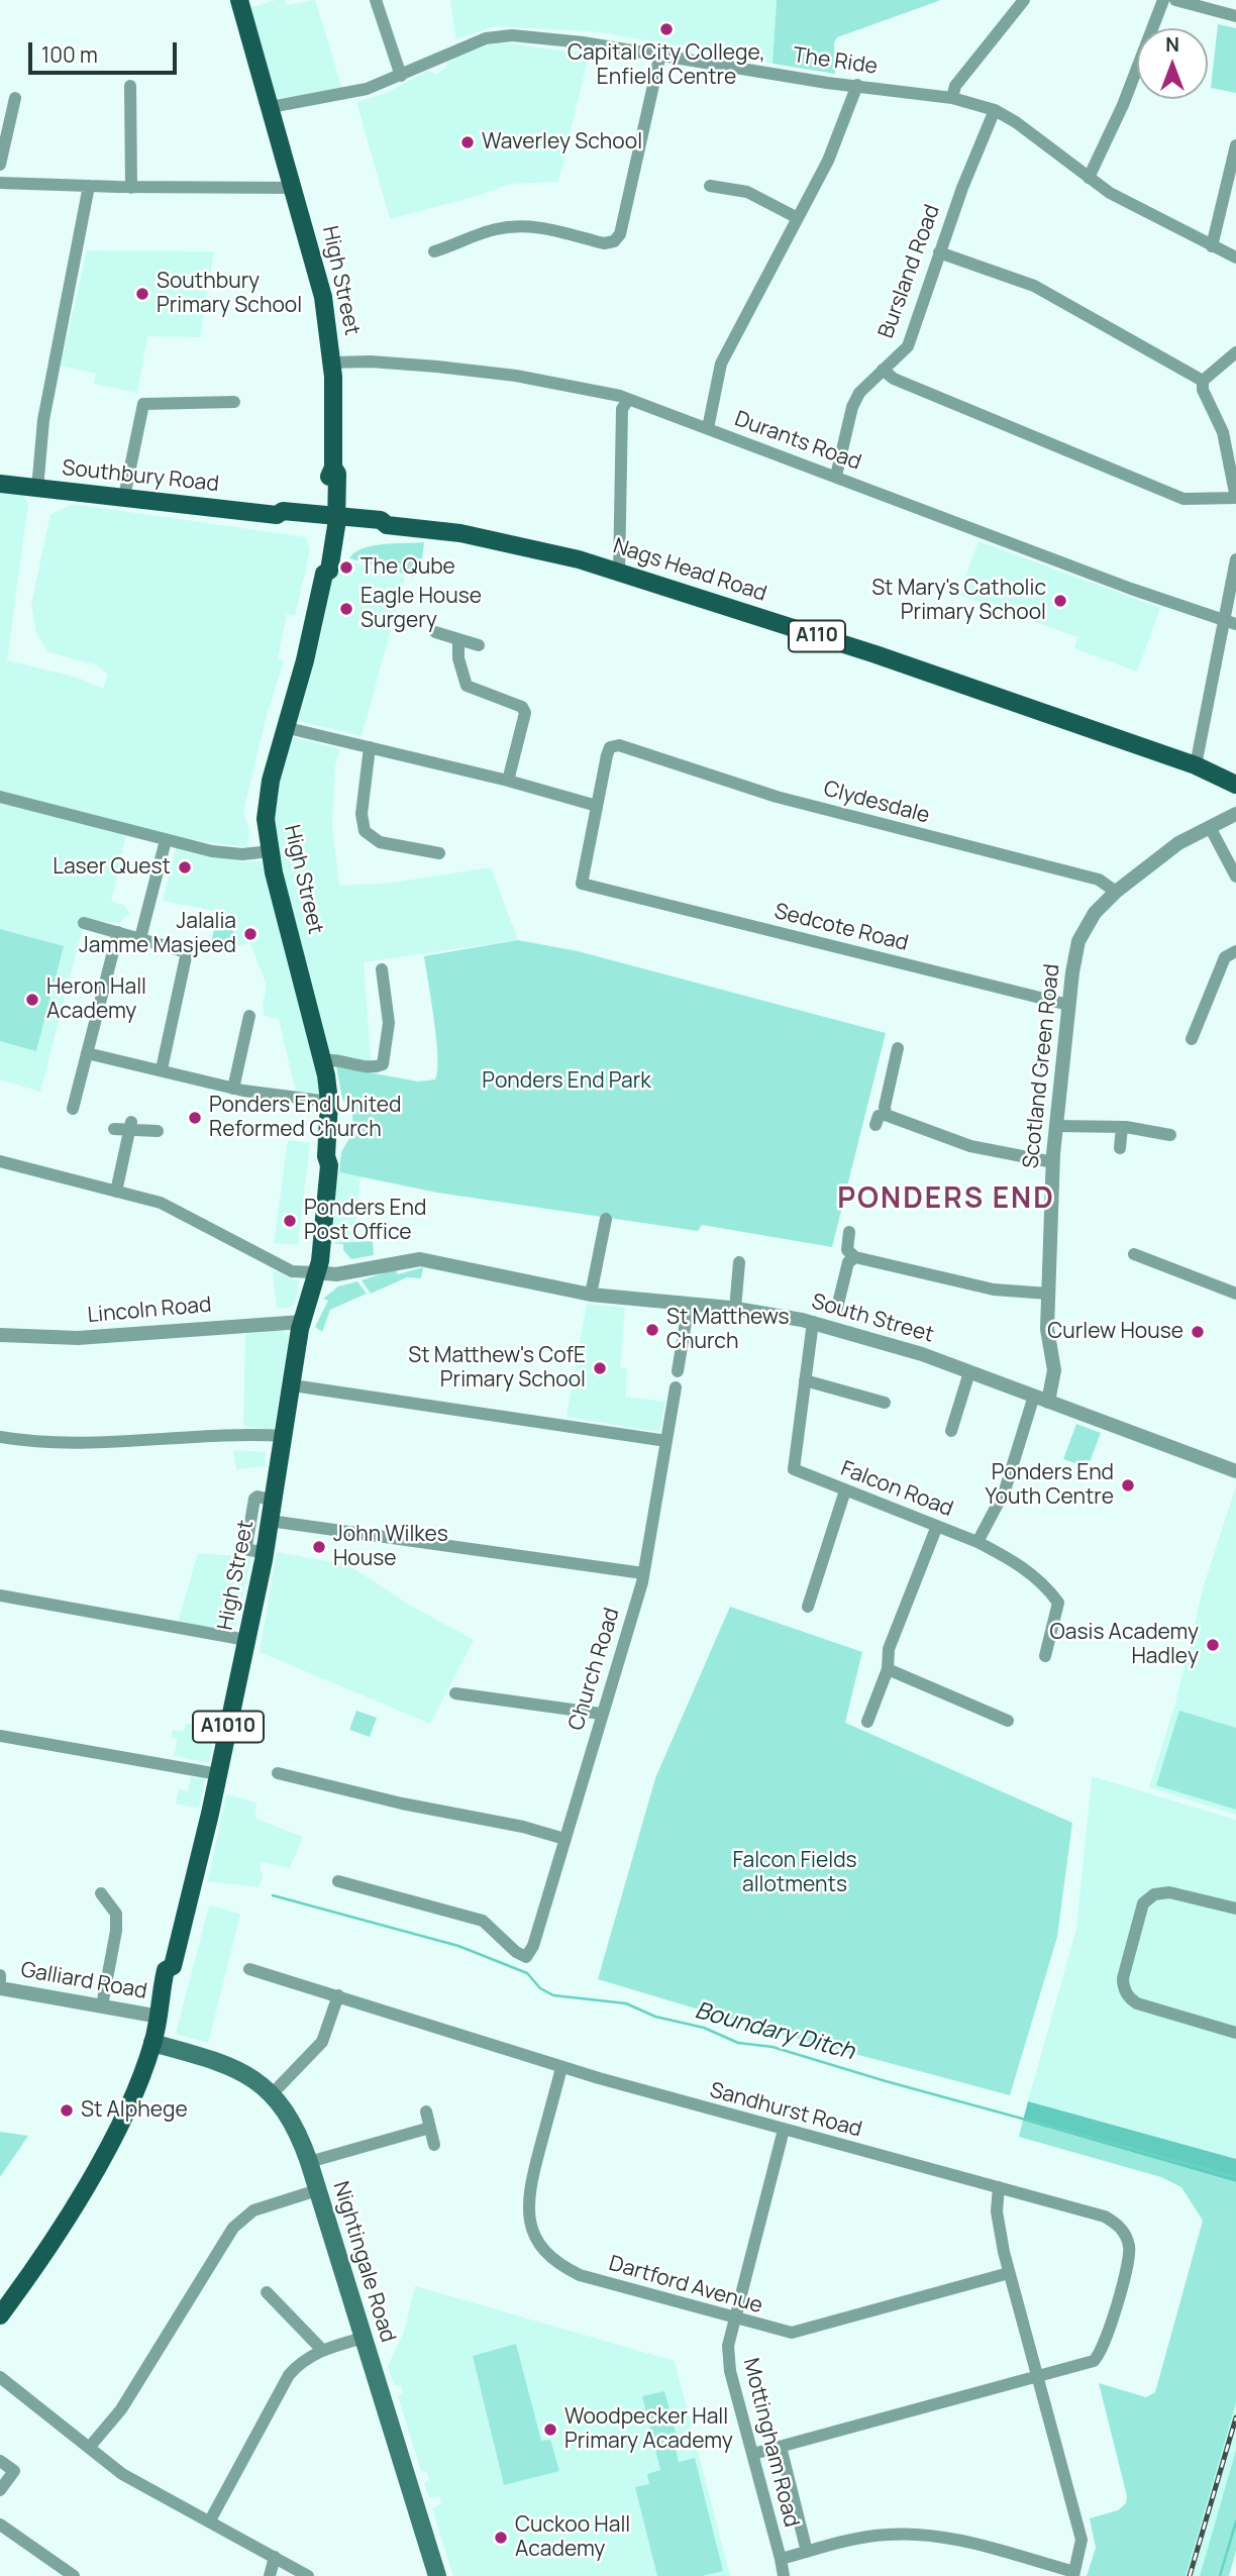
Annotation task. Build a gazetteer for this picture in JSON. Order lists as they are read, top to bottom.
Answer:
{
  "streets": {
    "main road": [
      "High Street",
      "Southbury Road",
      "Nags Head Road",
      "A110",
      "A1010",
      "Nightingale Road"
    ],
    "street": [
      "The Ride",
      "Bursland Road",
      "Durants Road",
      "Clydesdale",
      "Sedcote Road",
      "Scotland Green Road",
      "Lincoln Road",
      "South Street",
      "Falcon Road",
      "Church Road",
      "Galliard Road",
      "Sandhurst Road",
      "Dartford Avenue",
      "Mottingham Road"
    ]
  },
  "crossings": [
    ["The Ride", "Bursland Road"],
    ["The Ride", "High Street"],
    ["The Ride", "A1010"],
    ["Bursland Road", "Durants Road"],
    ["High Street", "Durants Road"],
    ["High Street", "Southbury Road"],
    ["High Street", "Nags Head Road"],
    ["High Street", "Lincoln Road"],
    ["High Street", "South Street"],
    ["High Street", "A1010"],
    ["High Street", "Galliard Road"],
    ["Southbury Road", "Nags Head Road"],
    ["Nags Head Road", "A110"],
    ["Clydesdale", "Sedcote Road"],
    ["Clydesdale", "Scotland Green Road"],
    ["Sedcote Road", "Scotland Green Road"],
    ["Scotland Green Road", "South Street"],
    ["South Street", "Falcon Road"],
    ["A1010", "Galliard Road"],
    ["A1010", "Nightingale Road"],
    ["Sandhurst Road", "Dartford Avenue"],
    ["Sandhurst Road", "Mottingham Road"],
    ["Dartford Avenue", "Mottingham Road"]
  ],
  "districts": ["PONDERS END"],
  "water": ["Boundary Ditch"],
  "parks": ["Ponders End Park", "Falcon Fields allotments"],
  "places": [
    "Capital City College, Enfield Centre",
    "Waverley School",
    "Southbury Primary School",
    "The Qube",
    "St Mary's Catholic Primary School",
    "Eagle House Surgery",
    "Laser Quest",
    "Jalalia Jamme Masjeed",
    "Heron Hall Academy",
    "Ponders End United Reformed Church",
    "Ponders End Post Office",
    "St Matthews Church",
    "Curlew House",
    "St Matthew's CofE Primary School",
    "Ponders End Youth Centre",
    "John Wilkes House",
    "Oasis Academy Hadley",
    "St Alphege",
    "Woodpecker Hall Primary Academy",
    "Cuckoo Hall Academy"
  ],
  "scale_bar": "100 m",
  "north": "top"
}
